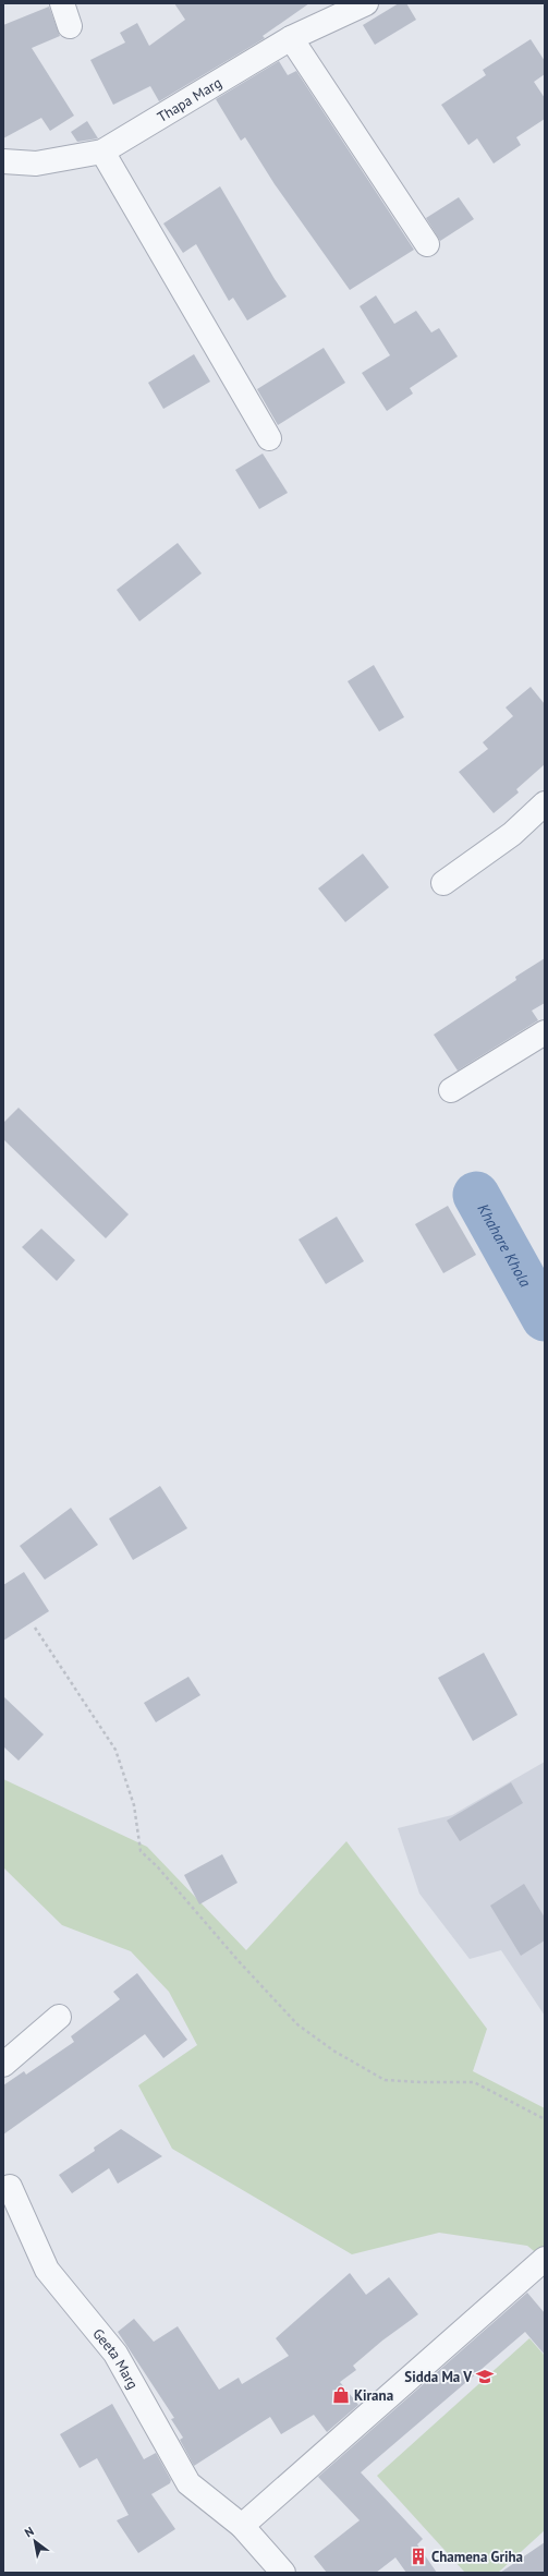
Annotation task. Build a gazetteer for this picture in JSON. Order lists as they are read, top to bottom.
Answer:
{
  "streets": {
    "street": ["Thapa Marg", "Geeta Marg"]
  },
  "water": ["Khahare Khola"],
  "places": {
    "school or university": ["Sidda Ma V"],
    "shop": ["Kirana"],
    "building": ["Chamena Griha"]
  },
  "north": "top left"
}
